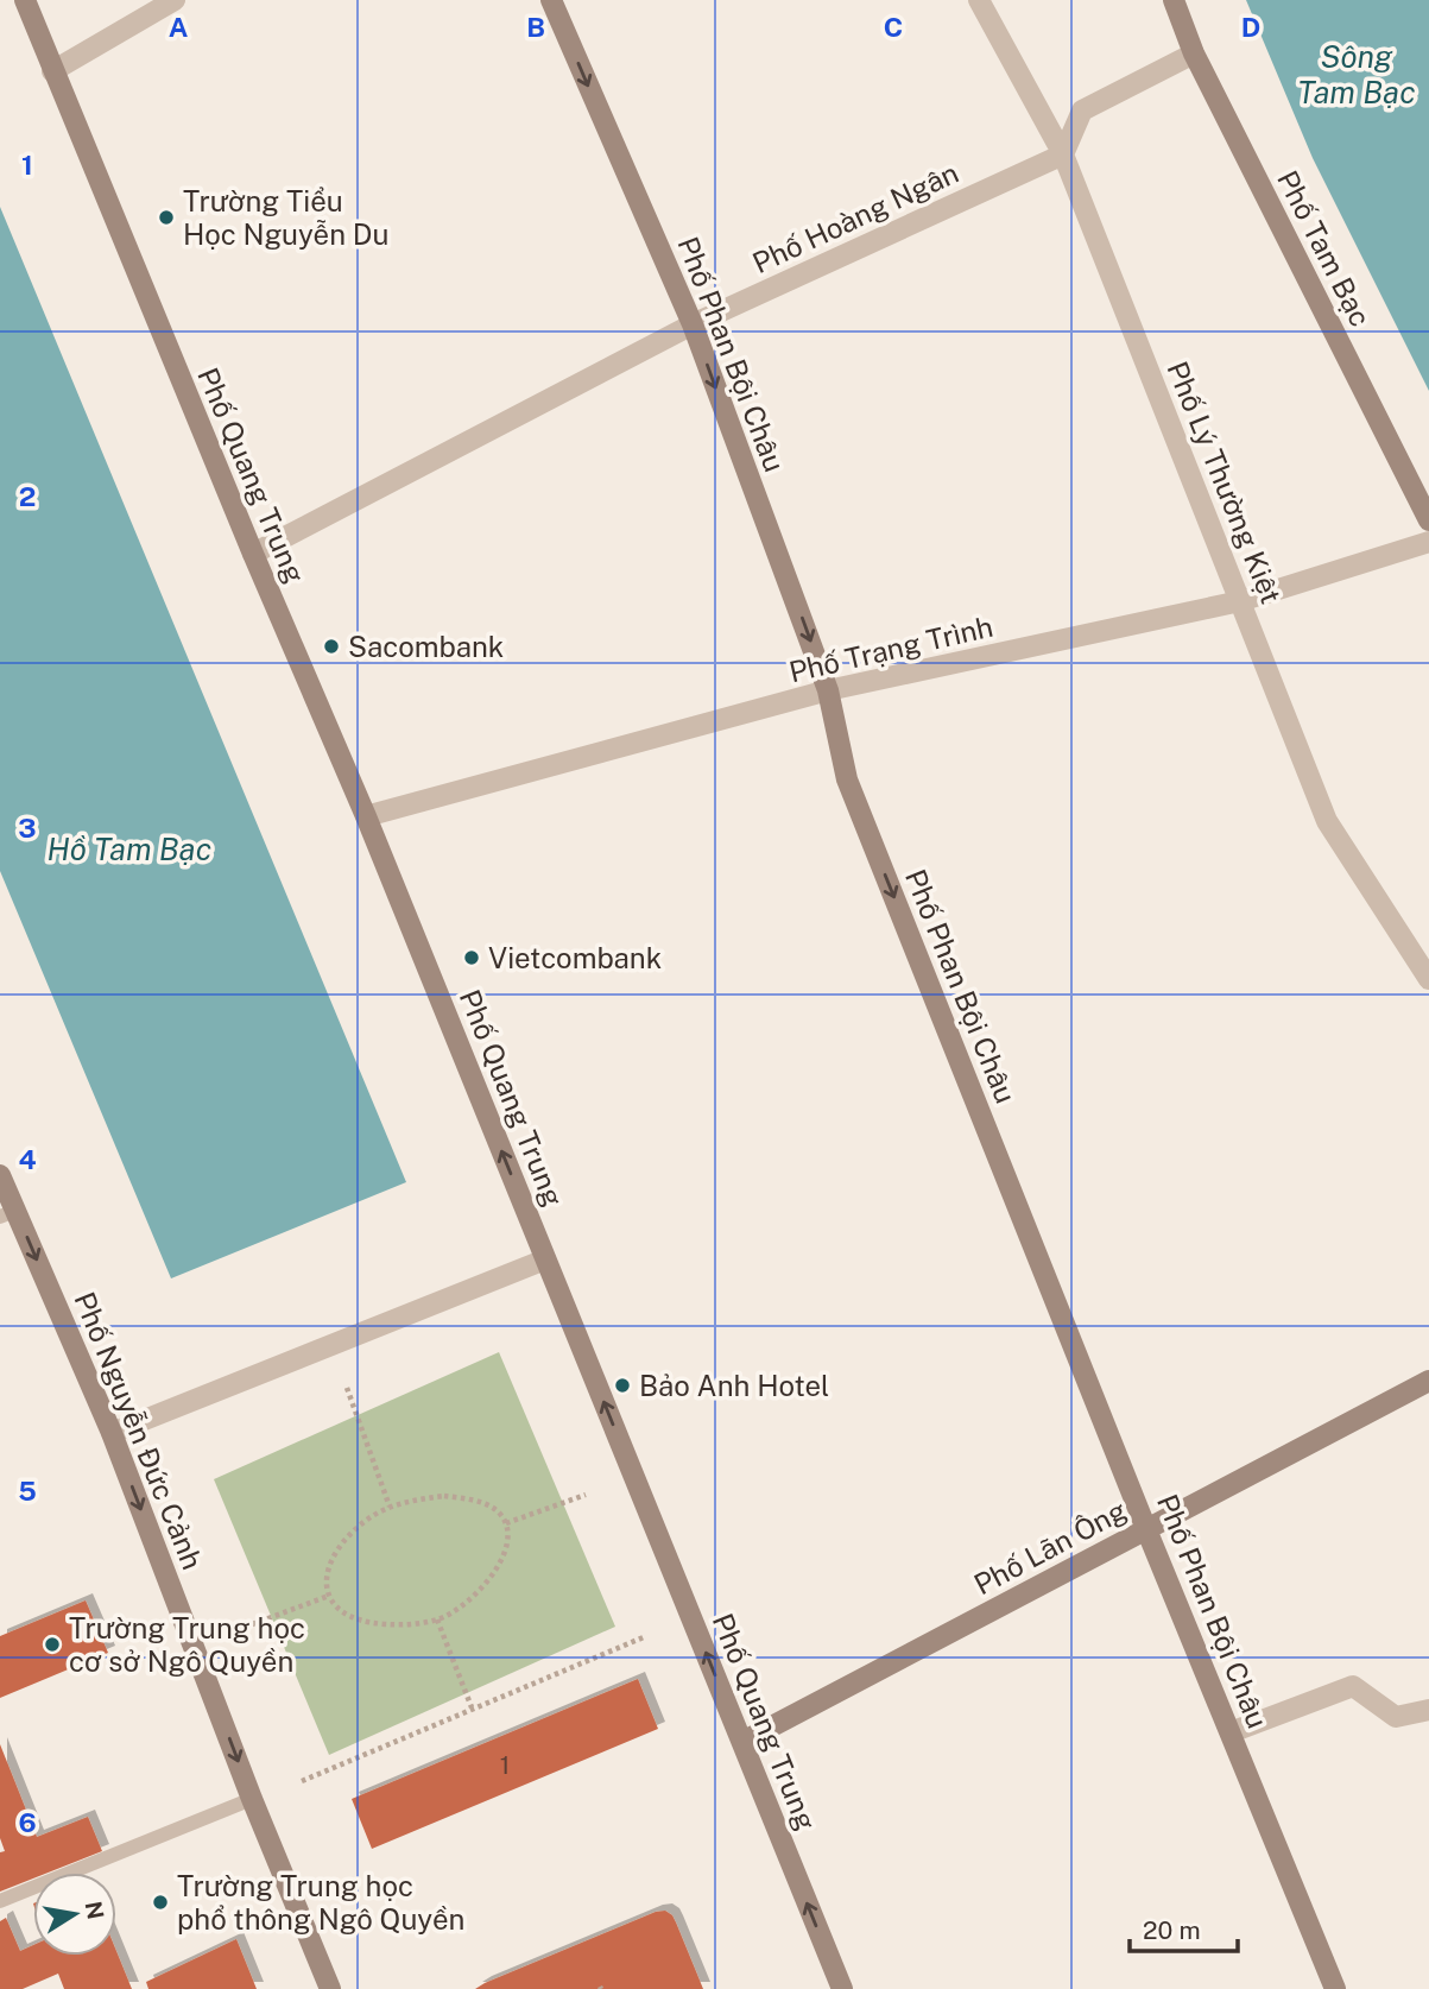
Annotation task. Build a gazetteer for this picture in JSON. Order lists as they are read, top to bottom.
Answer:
{
  "streets": {
    "street": [
      "Phố Hoàng Ngân",
      "Phố Tam Bạc",
      "Phố Phan Bội Châu",
      "Phố Quang Trung",
      "Phố Lý Thường Kiệt",
      "Phố Trạng Trình",
      "Phố Nguyễn Đức Cảnh",
      "Phố Lãn Ông"
    ]
  },
  "crossings": [
    ["Phố Hoàng Ngân", "Phố Phan Bội Châu"],
    ["Phố Hoàng Ngân", "Phố Quang Trung"],
    ["Phố Hoàng Ngân", "Phố Lý Thường Kiệt"],
    ["Phố Phan Bội Châu", "Phố Trạng Trình"],
    ["Phố Phan Bội Châu", "Phố Lãn Ông"],
    ["Phố Quang Trung", "Phố Trạng Trình"],
    ["Phố Quang Trung", "Phố Lãn Ông"],
    ["Phố Lý Thường Kiệt", "Phố Trạng Trình"]
  ],
  "one_way": ["Phố Phan Bội Châu", "Phố Quang Trung", "Phố Nguyễn Đức Cảnh"],
  "water": ["Sông Tam Bạc", "Hồ Tam Bạc"],
  "places": [
    "Trường Tiểu Học Nguyễn Du",
    "Sacombank",
    "Vietcombank",
    "Bảo Anh Hotel",
    "Trường Trung học cơ sở Ngô Quyền",
    "Trường Trung học phổ thông Ngô Quyền"
  ],
  "house_numbers": ["1"],
  "scale_bar": "20 m",
  "north": "right",
  "grid": {
    "columns": [
      "A",
      "B",
      "C",
      "D"
    ],
    "rows": [
      "1",
      "2",
      "3",
      "4",
      "5",
      "6"
    ]
  }
}
